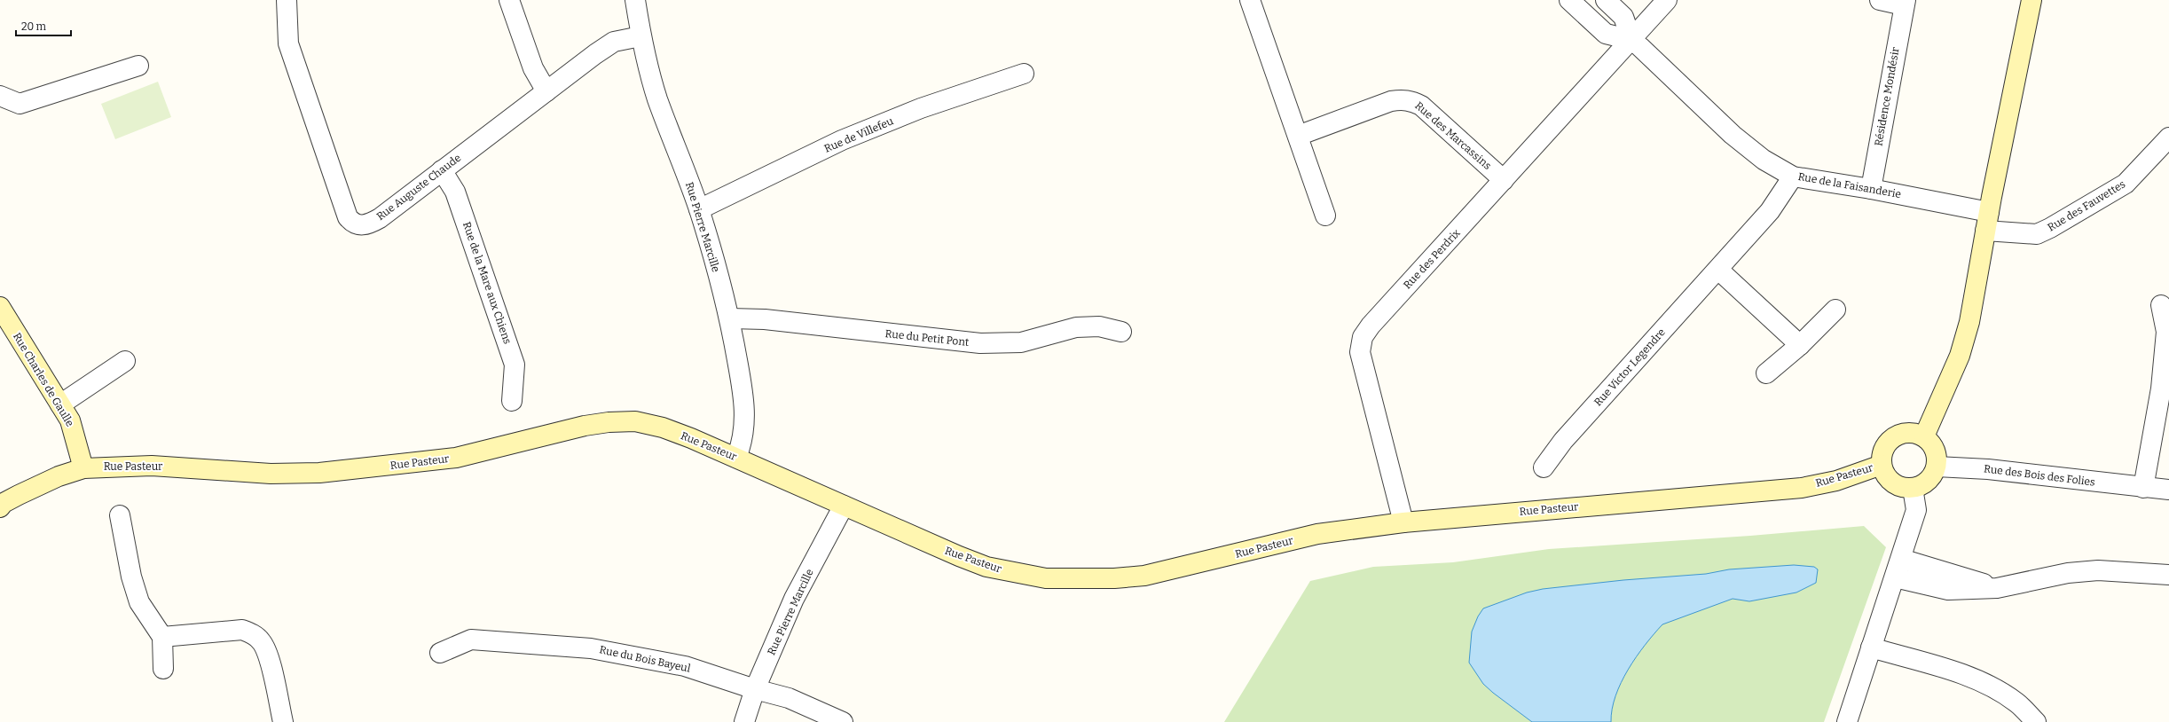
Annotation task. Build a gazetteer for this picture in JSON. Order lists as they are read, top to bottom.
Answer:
{
  "streets": {
    "street": [
      "Résidence Mondésir",
      "Rue de Villefeu",
      "Rue des Marcassins",
      "Rue de la Faisanderie",
      "Rue Auguste Chaude",
      "Rue des Fauvettes",
      "Rue Pierre Marcille",
      "Rue des Perdrix",
      "Rue de la Mare aux Chiens",
      "Rue du Petit Pont",
      "Rue Victor Legendre",
      "Rue Charles de Gaulle",
      "Rue Pasteur",
      "Rue des Bois des Folies",
      "Rue du Bois Bayeul"
    ]
  },
  "crossings": [
    ["Résidence Mondésir", "Rue de la Faisanderie"],
    ["Rue de Villefeu", "Rue Pierre Marcille"],
    ["Rue des Marcassins", "Rue des Perdrix"],
    ["Rue de la Faisanderie", "Rue des Fauvettes"],
    ["Rue de la Faisanderie", "Rue des Perdrix"],
    ["Rue de la Faisanderie", "Rue Victor Legendre"],
    ["Rue Auguste Chaude", "Rue Pierre Marcille"],
    ["Rue Auguste Chaude", "Rue de la Mare aux Chiens"],
    ["Rue Pierre Marcille", "Rue du Petit Pont"],
    ["Rue Pierre Marcille", "Rue Pasteur"],
    ["Rue Pierre Marcille", "Rue du Bois Bayeul"],
    ["Rue des Perdrix", "Rue Pasteur"],
    ["Rue Charles de Gaulle", "Rue Pasteur"],
    ["Rue Pasteur", "Rue des Bois des Folies"]
  ],
  "scale_bar": "20 m"
}
